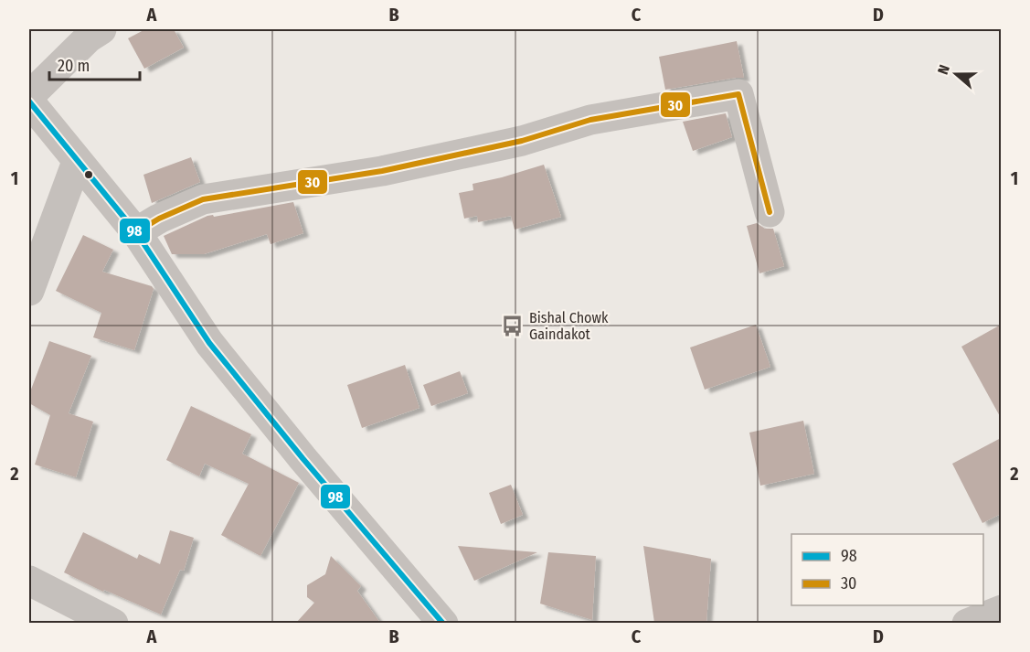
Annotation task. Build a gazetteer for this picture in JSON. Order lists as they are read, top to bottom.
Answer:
{
  "places": {
    "bus stop": ["Bishal Chowk Gaindakot"]
  },
  "lines": ["transit line 30", "transit line 98"],
  "legend": ["98", "30"],
  "scale_bar": "20 m",
  "north": "left",
  "grid": {
    "columns": [
      "A",
      "B",
      "C",
      "D"
    ],
    "rows": ["1", "2"]
  }
}
